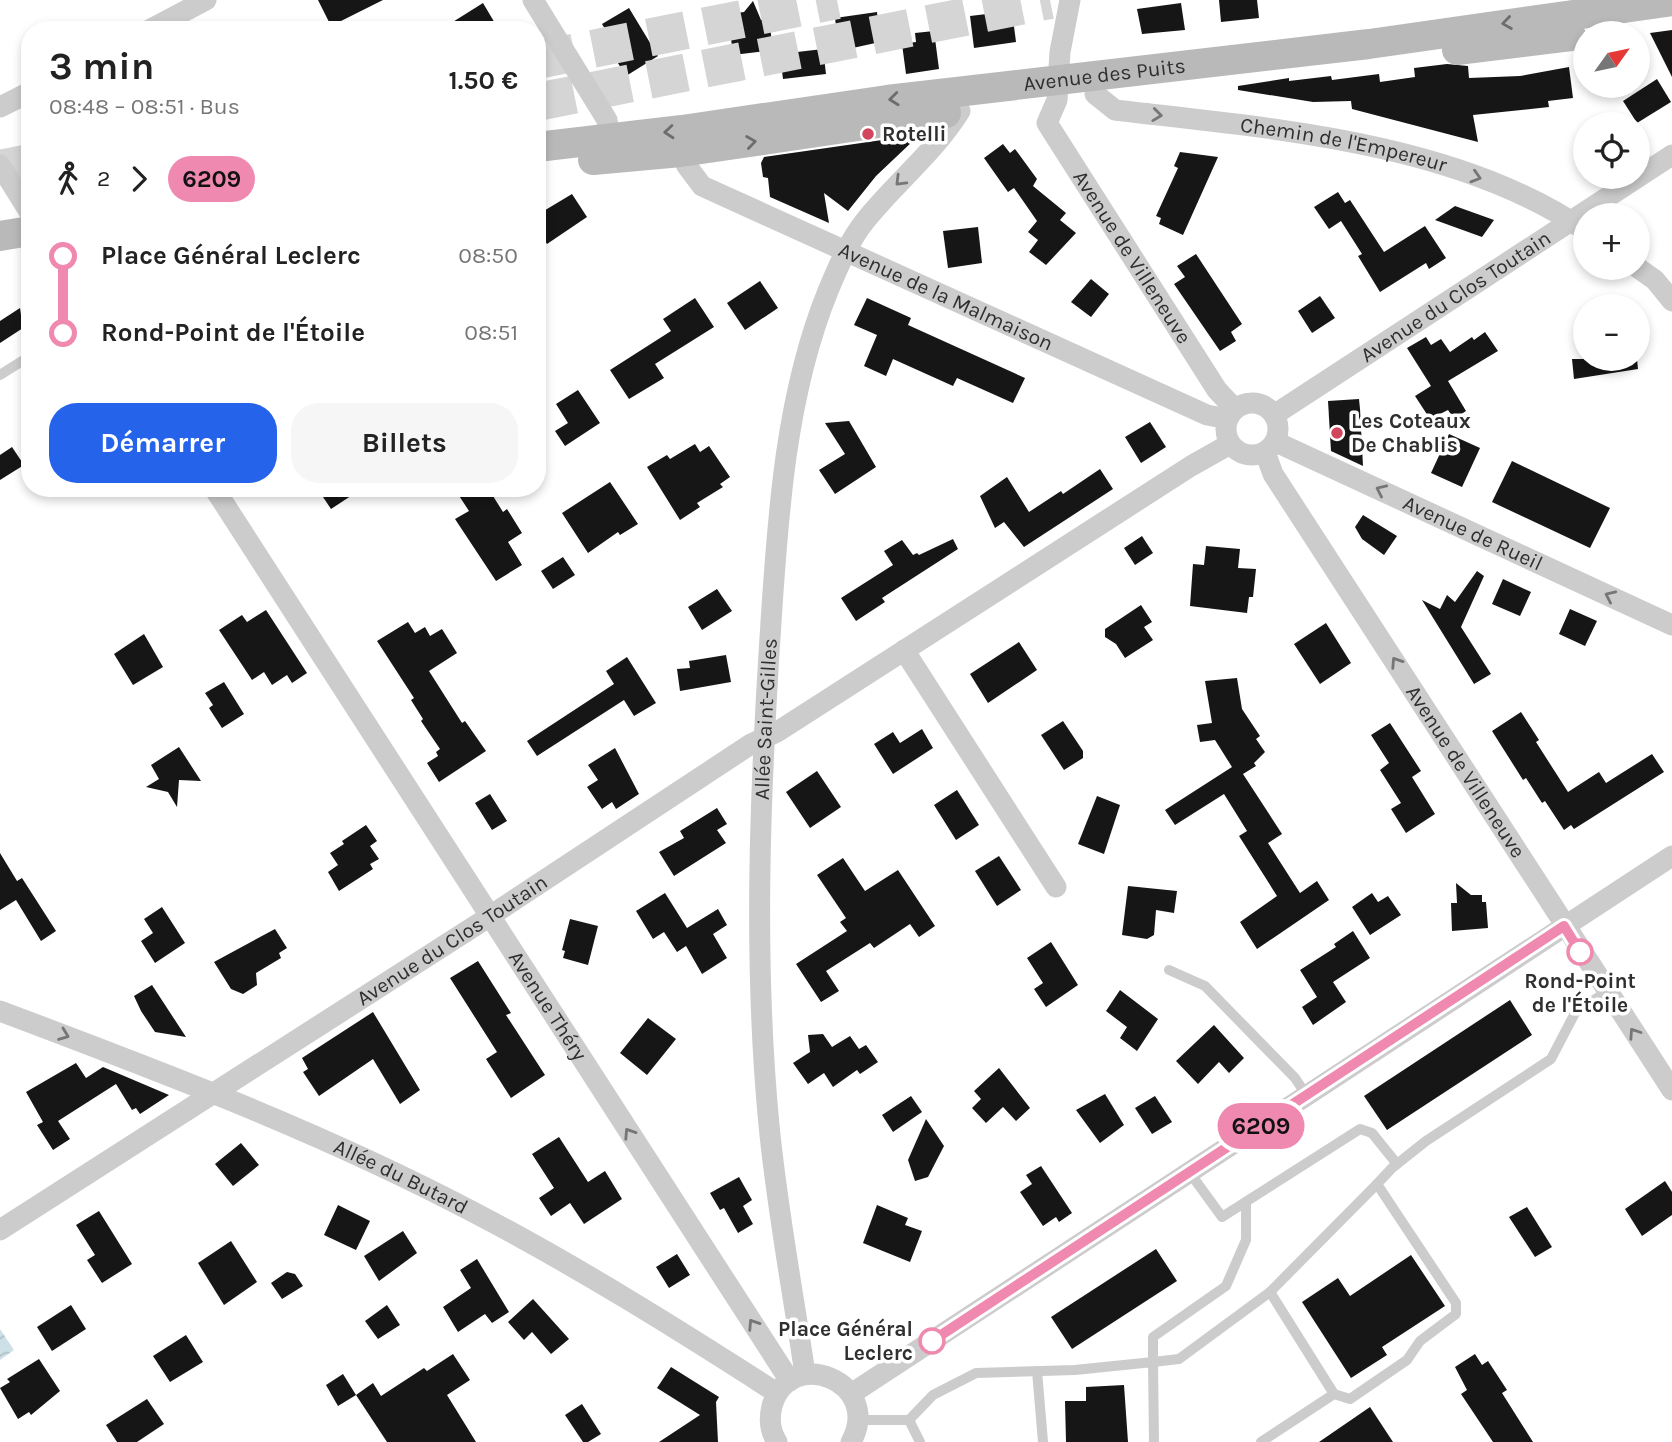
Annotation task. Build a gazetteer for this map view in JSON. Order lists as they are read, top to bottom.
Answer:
{
  "streets": {
    "street": [
      "Avenue des Puits",
      "Chemin de l'Empereur",
      "Avenue de Villeneuve",
      "Avenue de la Malmaison",
      "Avenue du Clos Toutain",
      "Avenue de Rueil",
      "Allée Saint-Gilles",
      "Avenue Théry",
      "Allée du Butard"
    ]
  },
  "crossings": [
    ["Avenue des Puits", "Chemin de l'Empereur"],
    ["Avenue des Puits", "Avenue de Villeneuve"],
    ["Avenue des Puits", "Avenue de la Malmaison"],
    ["Avenue des Puits", "Allée Saint-Gilles"],
    ["Avenue de Villeneuve", "Avenue de la Malmaison"],
    ["Avenue de Villeneuve", "Avenue du Clos Toutain"],
    ["Avenue de Villeneuve", "Avenue de Rueil"],
    ["Avenue de la Malmaison", "Avenue du Clos Toutain"],
    ["Avenue de la Malmaison", "Avenue de Rueil"],
    ["Avenue de la Malmaison", "Allée Saint-Gilles"],
    ["Avenue du Clos Toutain", "Avenue de Rueil"],
    ["Avenue du Clos Toutain", "Allée Saint-Gilles"],
    ["Avenue du Clos Toutain", "Avenue Théry"],
    ["Avenue du Clos Toutain", "Allée du Butard"],
    ["Allée Saint-Gilles", "Avenue Théry"],
    ["Allée Saint-Gilles", "Allée du Butard"],
    ["Avenue Théry", "Allée du Butard"]
  ],
  "one_way": [
    "Chemin de l'Empereur",
    "Avenue de Villeneuve",
    "Avenue de Rueil",
    "Avenue Théry"
  ],
  "places": [
    "Rotelli",
    "Les Coteaux De Chablis",
    "Rond-Point de l'Étoile",
    "Place Général Leclerc"
  ],
  "lines": ["bus line 6209"],
  "north": "top right",
  "page": {
    "on_map": "6209",
    "map_buttons": ["+", "−"],
    "heading": ["3 min", "08:48 – 08:51 · Bus", "1.50 €"],
    "legs": ["2", "6209"],
    "list": [
      {
        "name": "Place Général Leclerc",
        "value": "08:50"
      },
      {
        "name": "Rond-Point de l'Étoile",
        "value": "08:51"
      }
    ],
    "buttons": ["Démarrer", "Billets"]
  }
}
